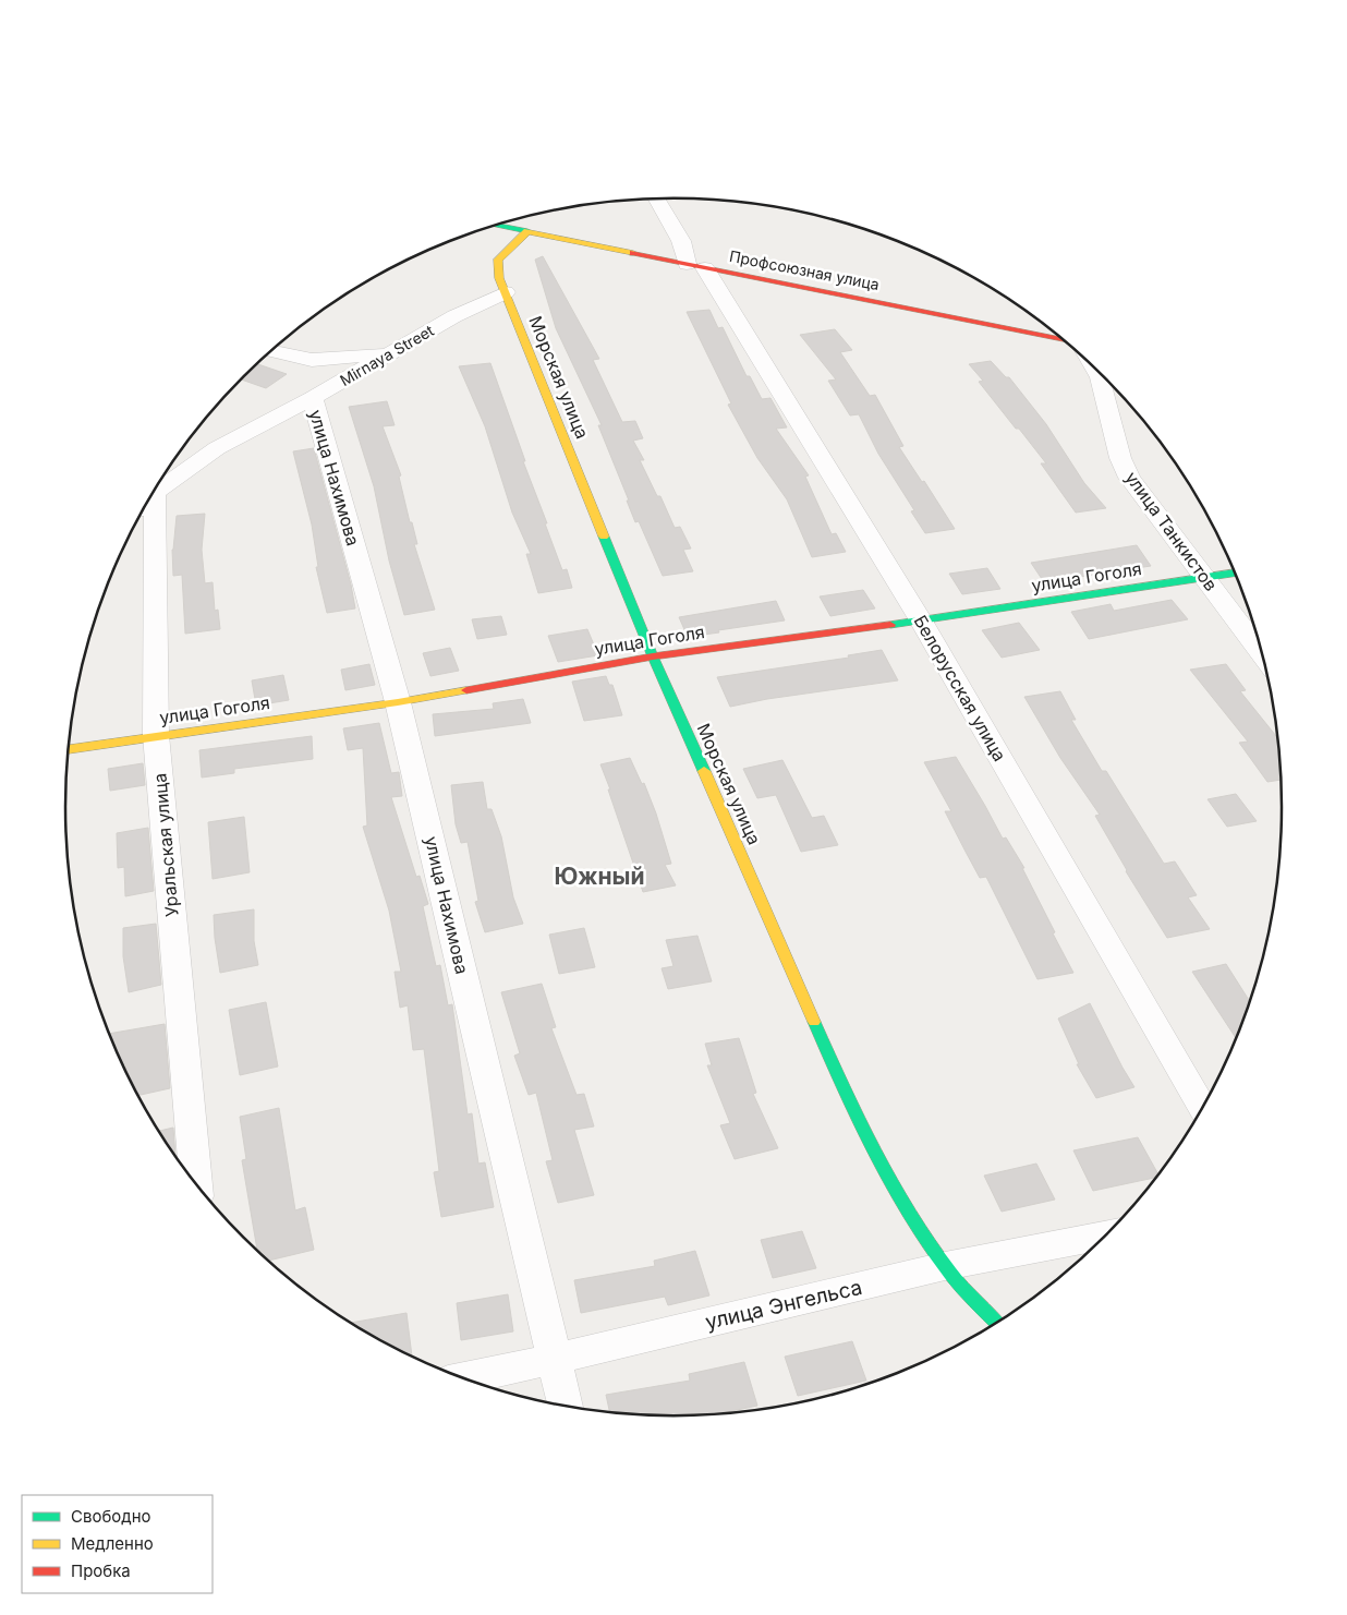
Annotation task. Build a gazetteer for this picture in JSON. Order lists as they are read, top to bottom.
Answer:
{
  "streets": {
    "main road": ["Профсоюзная улица", "Морская улица", "улица Гоголя"],
    "street": [
      "Mirnaya Street",
      "улица Нахимова",
      "улица Танкистов",
      "Белорусская улица",
      "Уральская улица",
      "улица Энгельса"
    ]
  },
  "crossings": [
    ["Профсоюзная улица", "Морская улица"],
    ["Профсоюзная улица", "Белорусская улица"],
    ["Mirnaya Street", "Морская улица"],
    ["Mirnaya Street", "улица Нахимова"],
    ["Морская улица", "улица Гоголя"],
    ["Морская улица", "улица Энгельса"],
    ["улица Нахимова", "улица Гоголя"],
    ["улица Нахимова", "улица Энгельса"],
    ["улица Танкистов", "улица Гоголя"],
    ["улица Гоголя", "Белорусская улица"],
    ["улица Гоголя", "Уральская улица"]
  ],
  "districts": ["Южный"],
  "legend": ["Свободно", "Медленно", "Пробка"]
}
